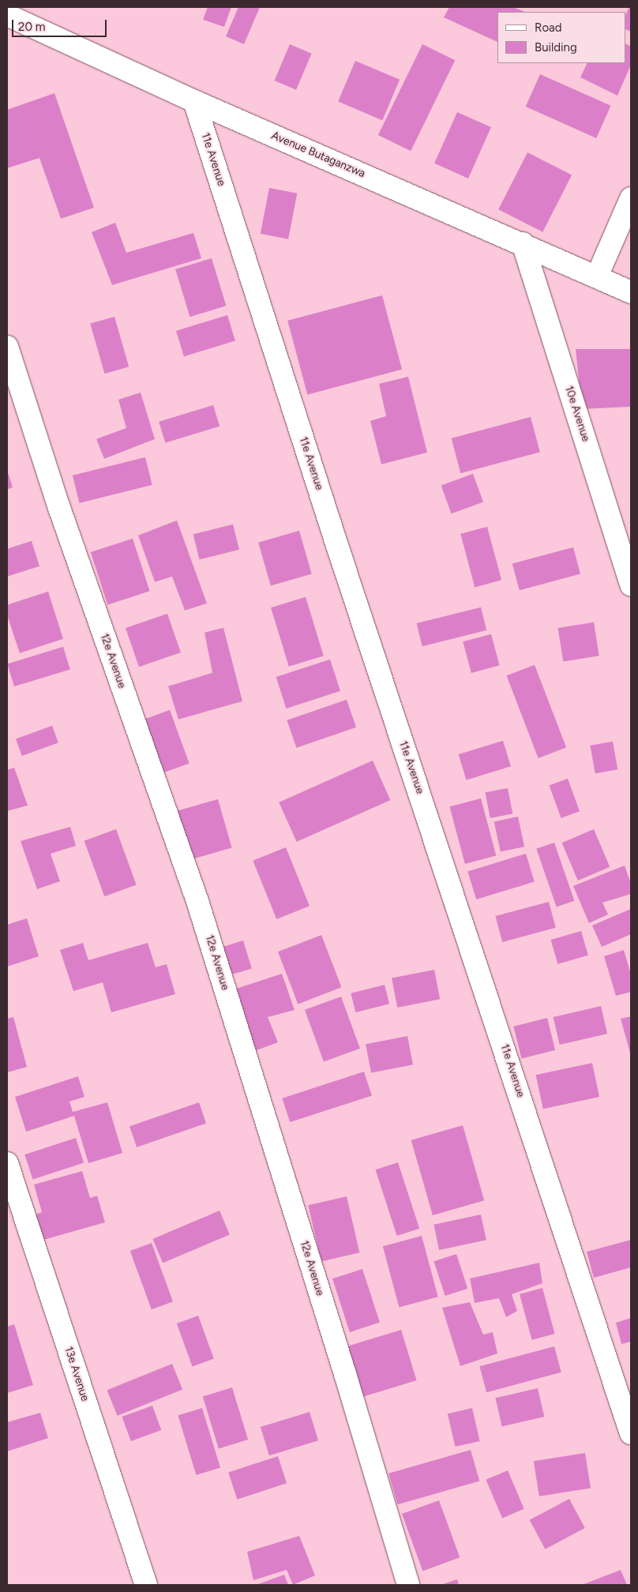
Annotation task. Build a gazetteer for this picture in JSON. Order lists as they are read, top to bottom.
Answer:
{
  "streets": {
    "street": [
      "Avenue Butaganzwa",
      "11e Avenue",
      "10e Avenue",
      "12e Avenue",
      "13e Avenue"
    ]
  },
  "crossings": [
    ["Avenue Butaganzwa", "11e Avenue"],
    ["Avenue Butaganzwa", "10e Avenue"]
  ],
  "legend": ["Road", "Building"],
  "scale_bar": "20 m"
}
